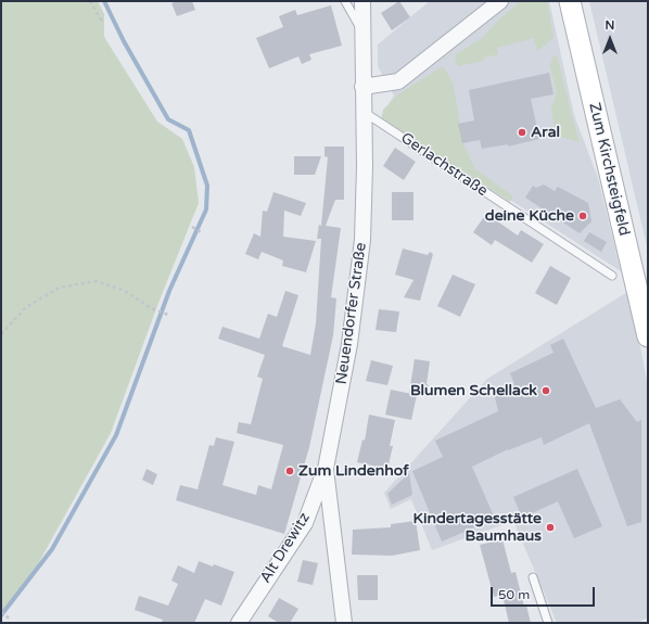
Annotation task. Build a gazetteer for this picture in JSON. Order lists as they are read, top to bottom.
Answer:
{
  "streets": {
    "street": ["Zum Kirchsteigfeld", "Neuendorfer Straße", "Alt Drewitz"],
    "lane": ["Gerlachstraße"]
  },
  "crossings": [
    ["Gerlachstraße", "Neuendorfer Straße"],
    ["Neuendorfer Straße", "Alt Drewitz"]
  ],
  "places": [
    "Aral",
    "deine Küche",
    "Blumen Schellack",
    "Zum Lindenhof",
    "Kindertagesstätte Baumhaus"
  ],
  "scale_bar": "50 m",
  "north": "top"
}
